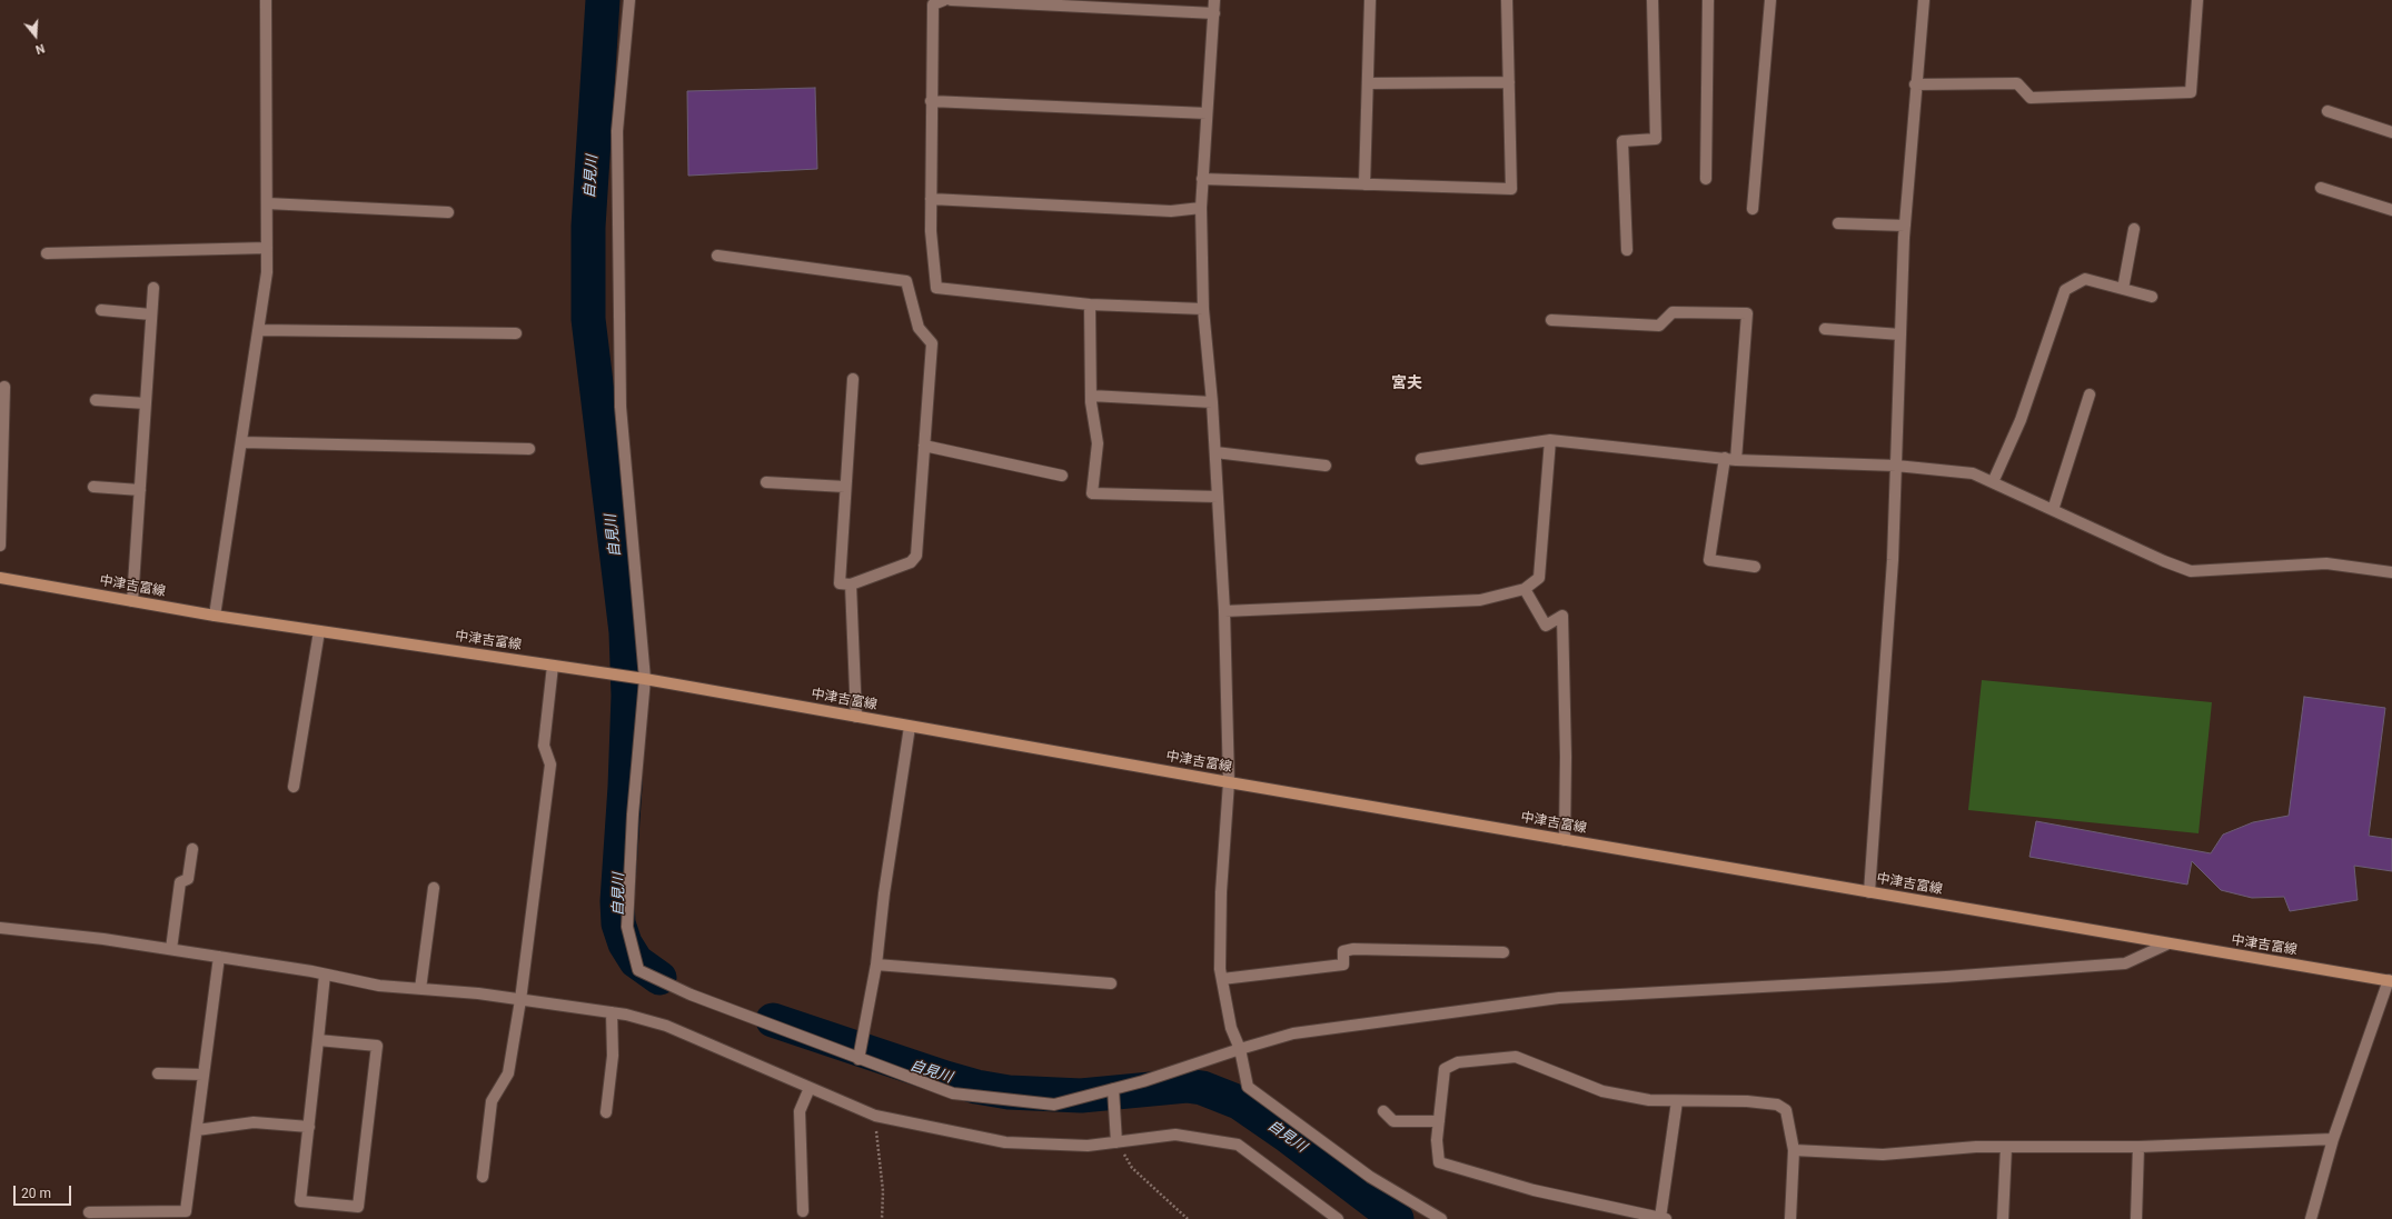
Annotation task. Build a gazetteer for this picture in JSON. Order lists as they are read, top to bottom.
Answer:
{
  "streets": {
    "main road": ["中津吉富線"]
  },
  "districts": ["宮夫"],
  "water": ["自見川"],
  "scale_bar": "20 m",
  "north": "bottom"
}
